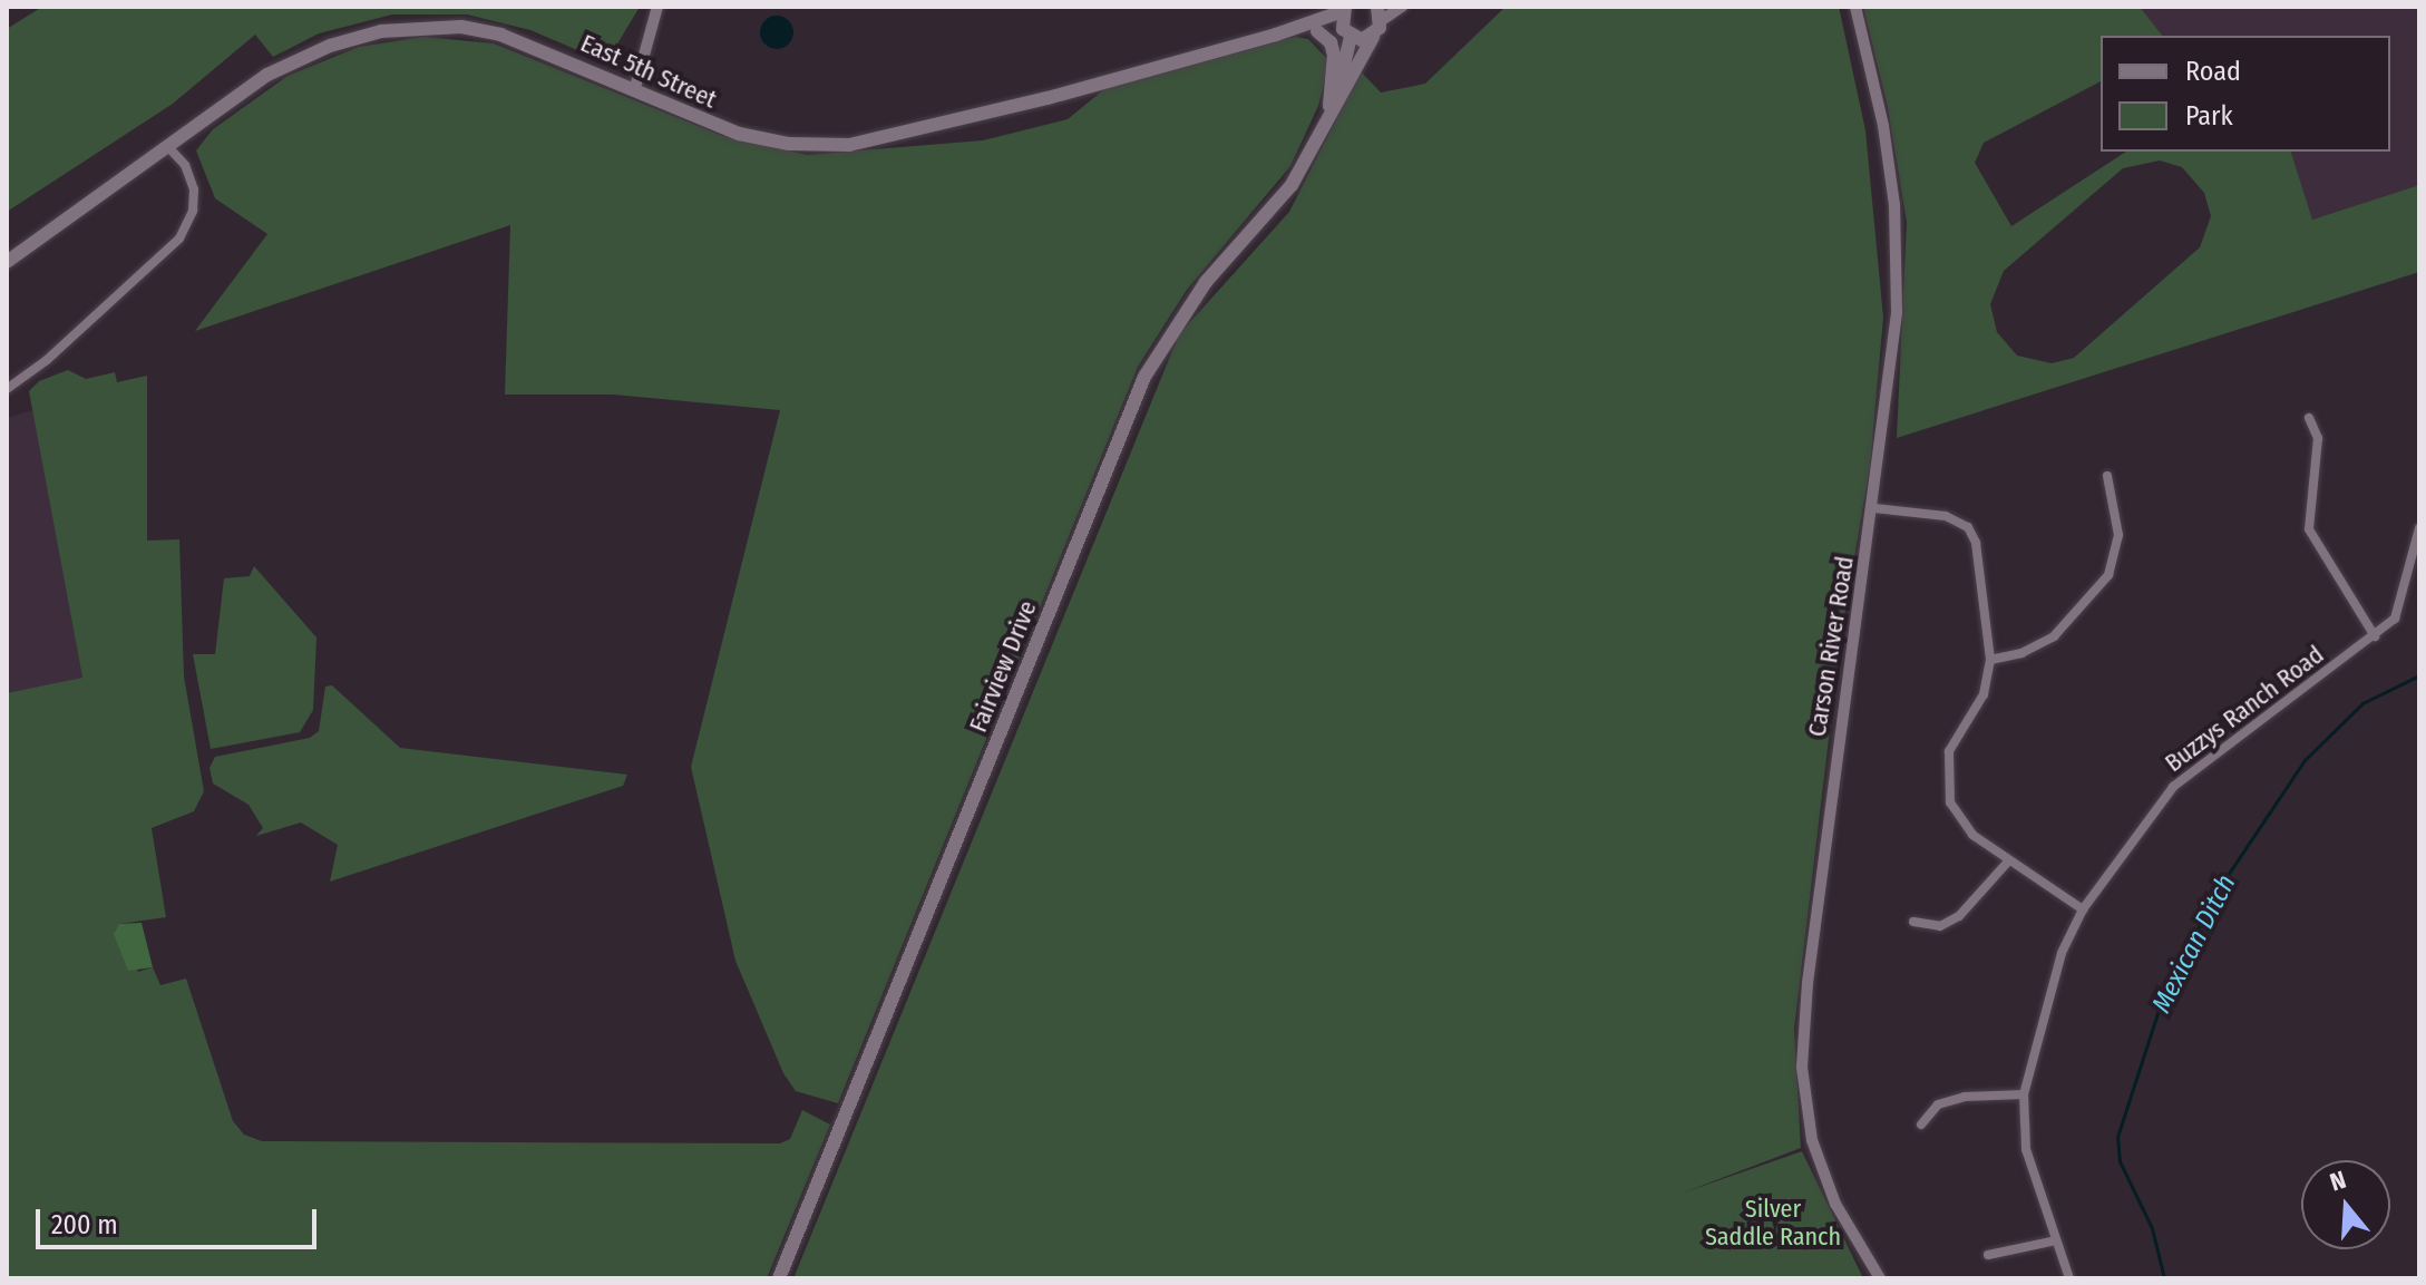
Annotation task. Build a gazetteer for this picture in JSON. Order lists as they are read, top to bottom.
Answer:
{
  "streets": {
    "main road": ["East 5th Street", "Fairview Drive"],
    "street": ["Carson River Road", "Buzzys Ranch Road"]
  },
  "crossings": [
    ["East 5th Street", "Fairview Drive"]
  ],
  "water": ["Mexican Ditch"],
  "parks": ["Silver Saddle Ranch"],
  "legend": ["Road", "Park"],
  "scale_bar": "200 m",
  "north": "top"
}
